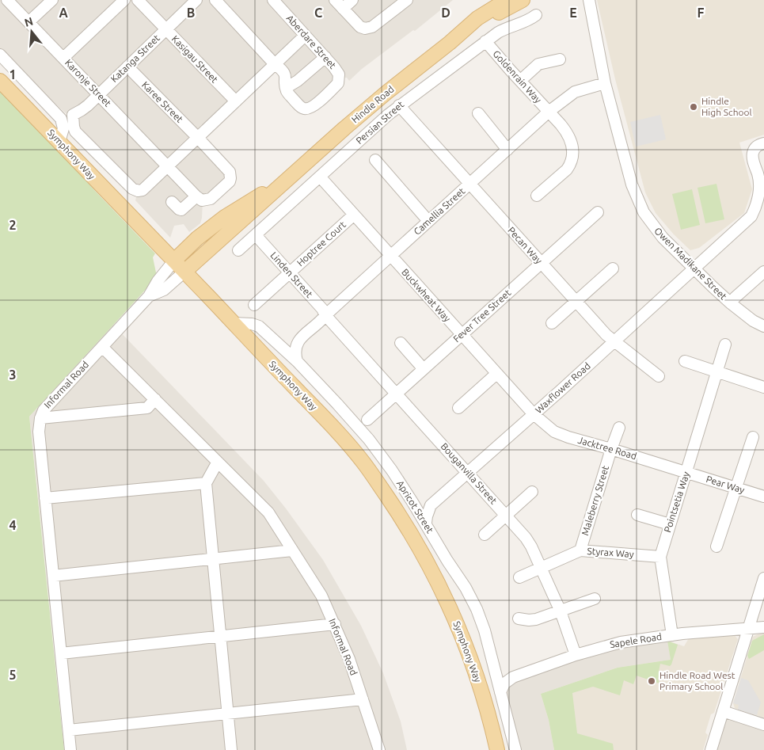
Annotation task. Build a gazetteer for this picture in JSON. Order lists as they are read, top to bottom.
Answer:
{
  "streets": {
    "main road": ["Hindle Road", "Symphony Way"],
    "street": [
      "Aberdare Street",
      "Katanga Street",
      "Kasigau Street",
      "Goldenrain Way",
      "Karonje Street",
      "Karee Street",
      "Persian Street",
      "Camellia Street",
      "Hoptree Court",
      "Pecan Way",
      "Owen Madikane Street",
      "Linden Street",
      "Buckwheat Way",
      "Fever Tree Street",
      "Informal Road",
      "Waxflower Road",
      "Jacktree Road",
      "Bouganvilla Street",
      "Pear Way",
      "Maleberry Street",
      "Pointsetia Way",
      "Apricot Street",
      "Styrax Way",
      "Sapele Road"
    ]
  },
  "crossings": [
    ["Katanga Street", "Kasigau Street"],
    ["Katanga Street", "Karonje Street"],
    ["Katanga Street", "Karee Street"],
    ["Goldenrain Way", "Persian Street"],
    ["Goldenrain Way", "Camellia Street"],
    ["Karonje Street", "Karee Street"],
    ["Hindle Road", "Symphony Way"],
    ["Hindle Road", "Informal Road"],
    ["Persian Street", "Pecan Way"],
    ["Persian Street", "Linden Street"],
    ["Persian Street", "Buckwheat Way"],
    ["Symphony Way", "Informal Road"],
    ["Symphony Way", "Apricot Street"],
    ["Camellia Street", "Pecan Way"],
    ["Camellia Street", "Owen Madikane Street"],
    ["Camellia Street", "Linden Street"],
    ["Camellia Street", "Buckwheat Way"],
    ["Camellia Street", "Bouganvilla Street"],
    ["Camellia Street", "Apricot Street"],
    ["Hoptree Court", "Linden Street"],
    ["Hoptree Court", "Buckwheat Way"],
    ["Pecan Way", "Fever Tree Street"],
    ["Pecan Way", "Waxflower Road"],
    ["Owen Madikane Street", "Waxflower Road"],
    ["Linden Street", "Bouganvilla Street"],
    ["Buckwheat Way", "Fever Tree Street"],
    ["Buckwheat Way", "Waxflower Road"],
    ["Buckwheat Way", "Jacktree Road"],
    ["Fever Tree Street", "Bouganvilla Street"],
    ["Waxflower Road", "Jacktree Road"],
    ["Waxflower Road", "Bouganvilla Street"],
    ["Jacktree Road", "Pear Way"],
    ["Jacktree Road", "Maleberry Street"],
    ["Jacktree Road", "Pointsetia Way"],
    ["Bouganvilla Street", "Styrax Way"],
    ["Bouganvilla Street", "Sapele Road"],
    ["Pear Way", "Pointsetia Way"],
    ["Maleberry Street", "Styrax Way"],
    ["Pointsetia Way", "Styrax Way"],
    ["Pointsetia Way", "Sapele Road"],
    ["Apricot Street", "Sapele Road"]
  ],
  "places": ["Hindle High School", "Hindle Road West Primary School"],
  "north": "top",
  "grid": {
    "columns": [
      "A",
      "B",
      "C",
      "D",
      "E",
      "F"
    ],
    "rows": [
      "1",
      "2",
      "3",
      "4",
      "5"
    ]
  }
}
